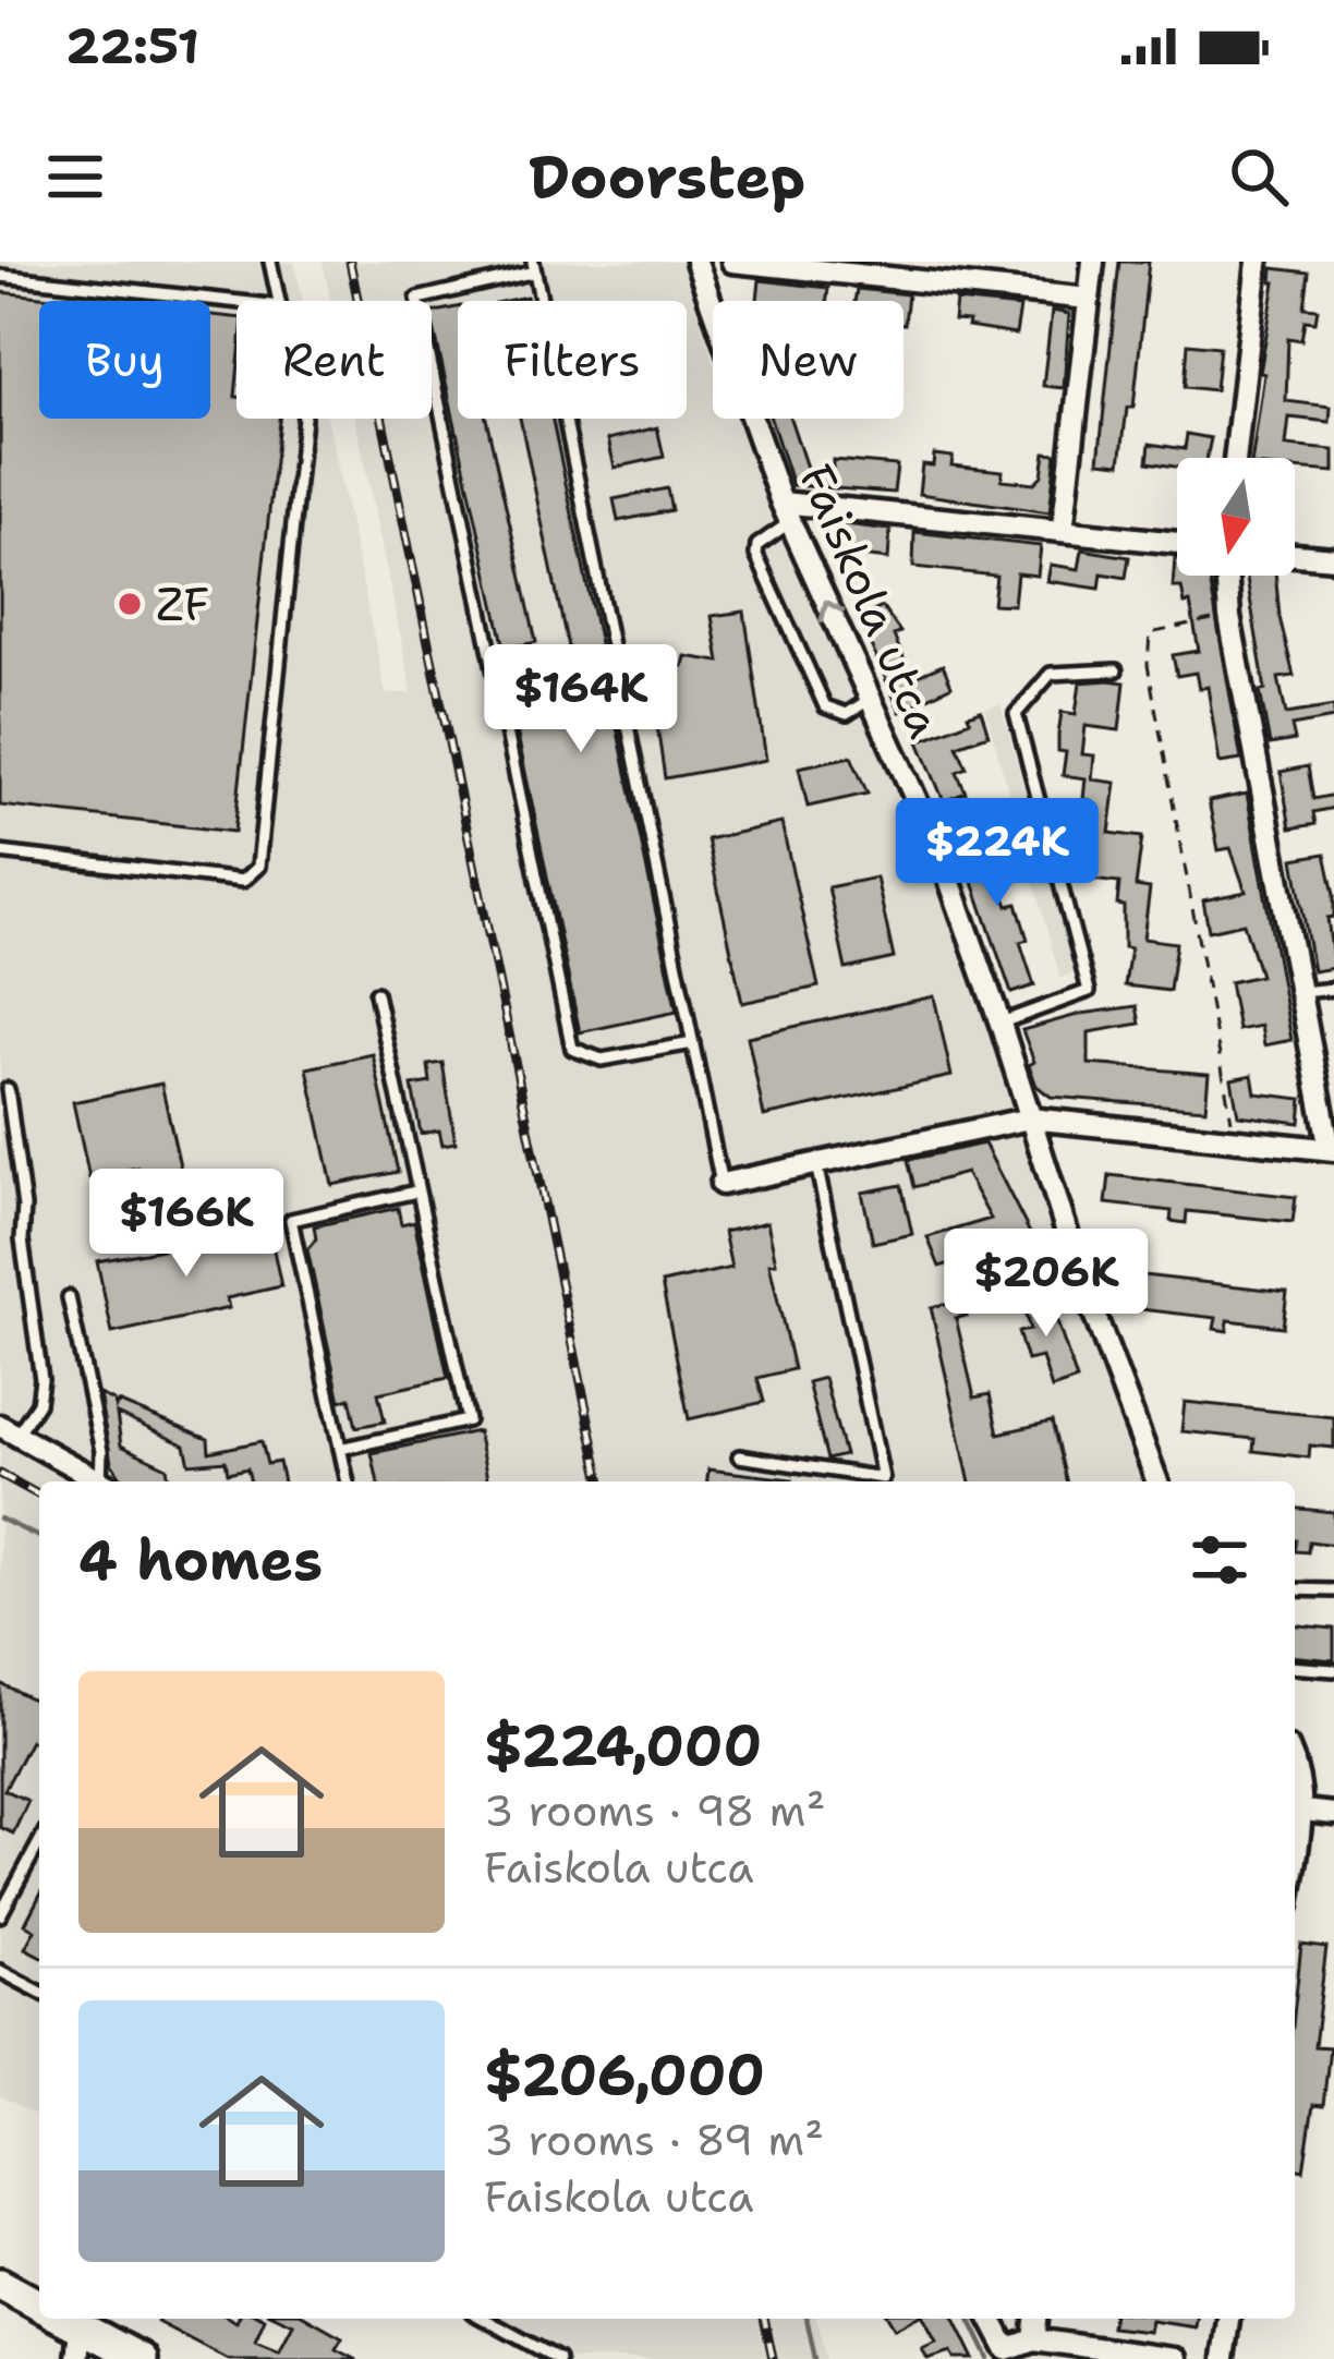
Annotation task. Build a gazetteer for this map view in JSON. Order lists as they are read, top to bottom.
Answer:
{
  "streets": {
    "street": ["Faiskola utca"]
  },
  "places": ["ZF"],
  "north": "bottom",
  "page": {
    "status": "22:51",
    "header": "Doorstep",
    "chip": [
      "Buy",
      "Rent",
      "Filters",
      "New"
    ],
    "price": [
      "$164K",
      "$224K",
      "$166K",
      "$206K"
    ],
    "heading": "4 homes",
    "list": [
      {
        "name": "$224,000",
        "note": "3 rooms · 98 m² · Faiskola utca"
      },
      {
        "name": "$206,000",
        "note": "3 rooms · 89 m² · Faiskola utca"
      }
    ]
  }
}
